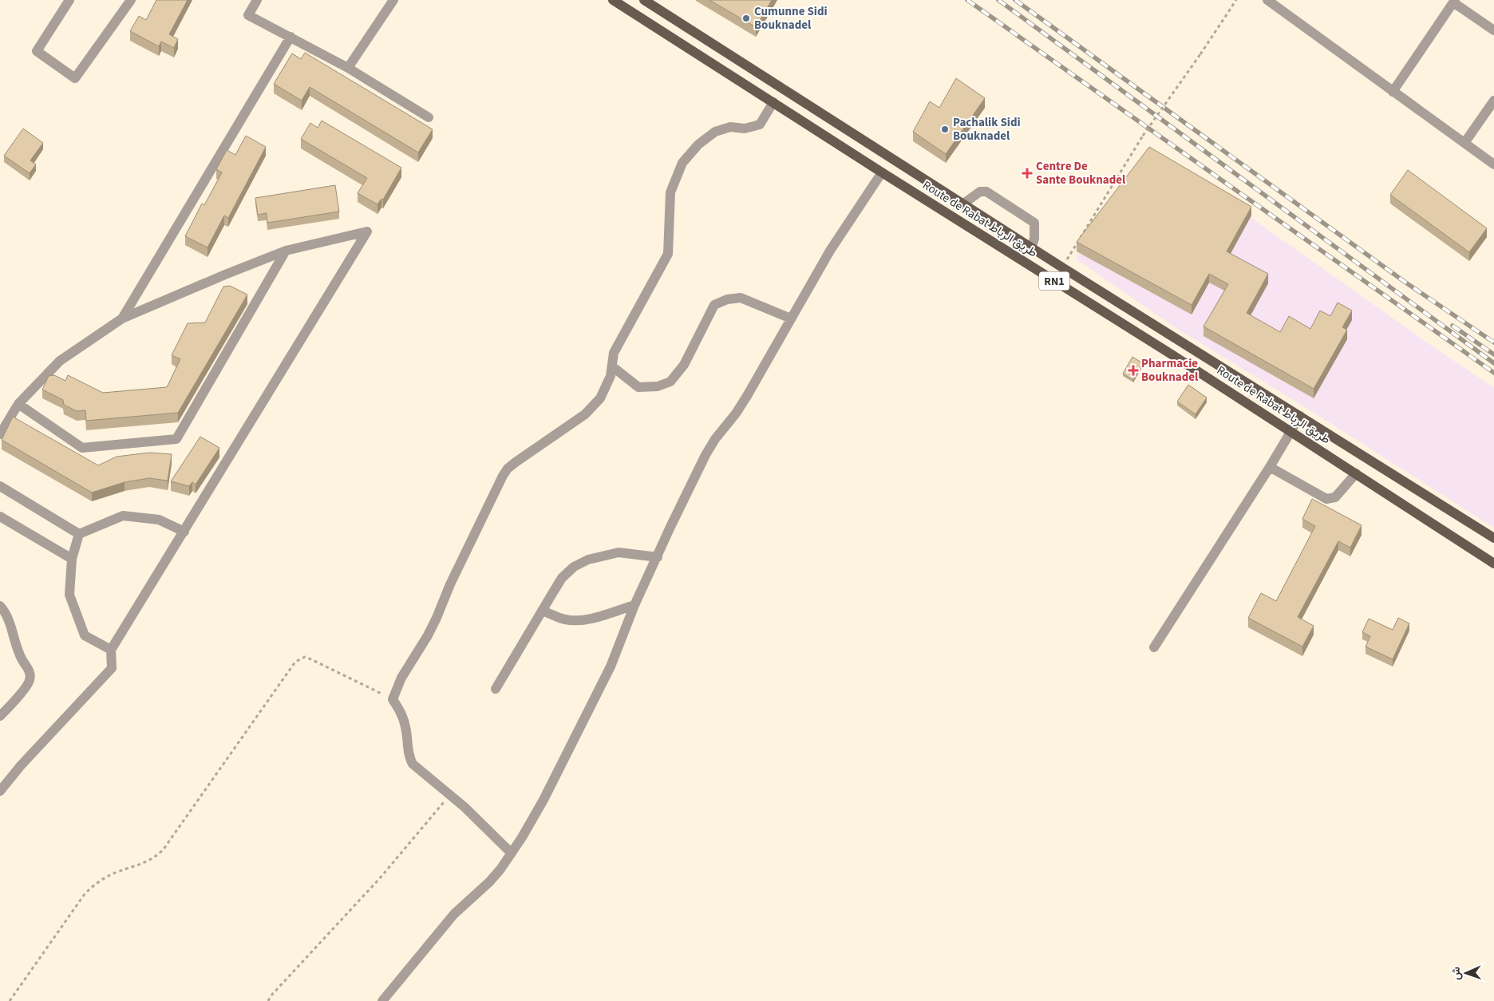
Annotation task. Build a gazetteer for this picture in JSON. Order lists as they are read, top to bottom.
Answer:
{
  "streets": {
    "main road": ["Route de Rabat طريق الرباط", "RN1"]
  },
  "places": {
    "other": ["Cumunne Sidi Bouknadel", "Pachalik Sidi Bouknadel"],
    "health": ["Centre De Sante Bouknadel", "Pharmacie Bouknadel"]
  },
  "north": "left"
}
